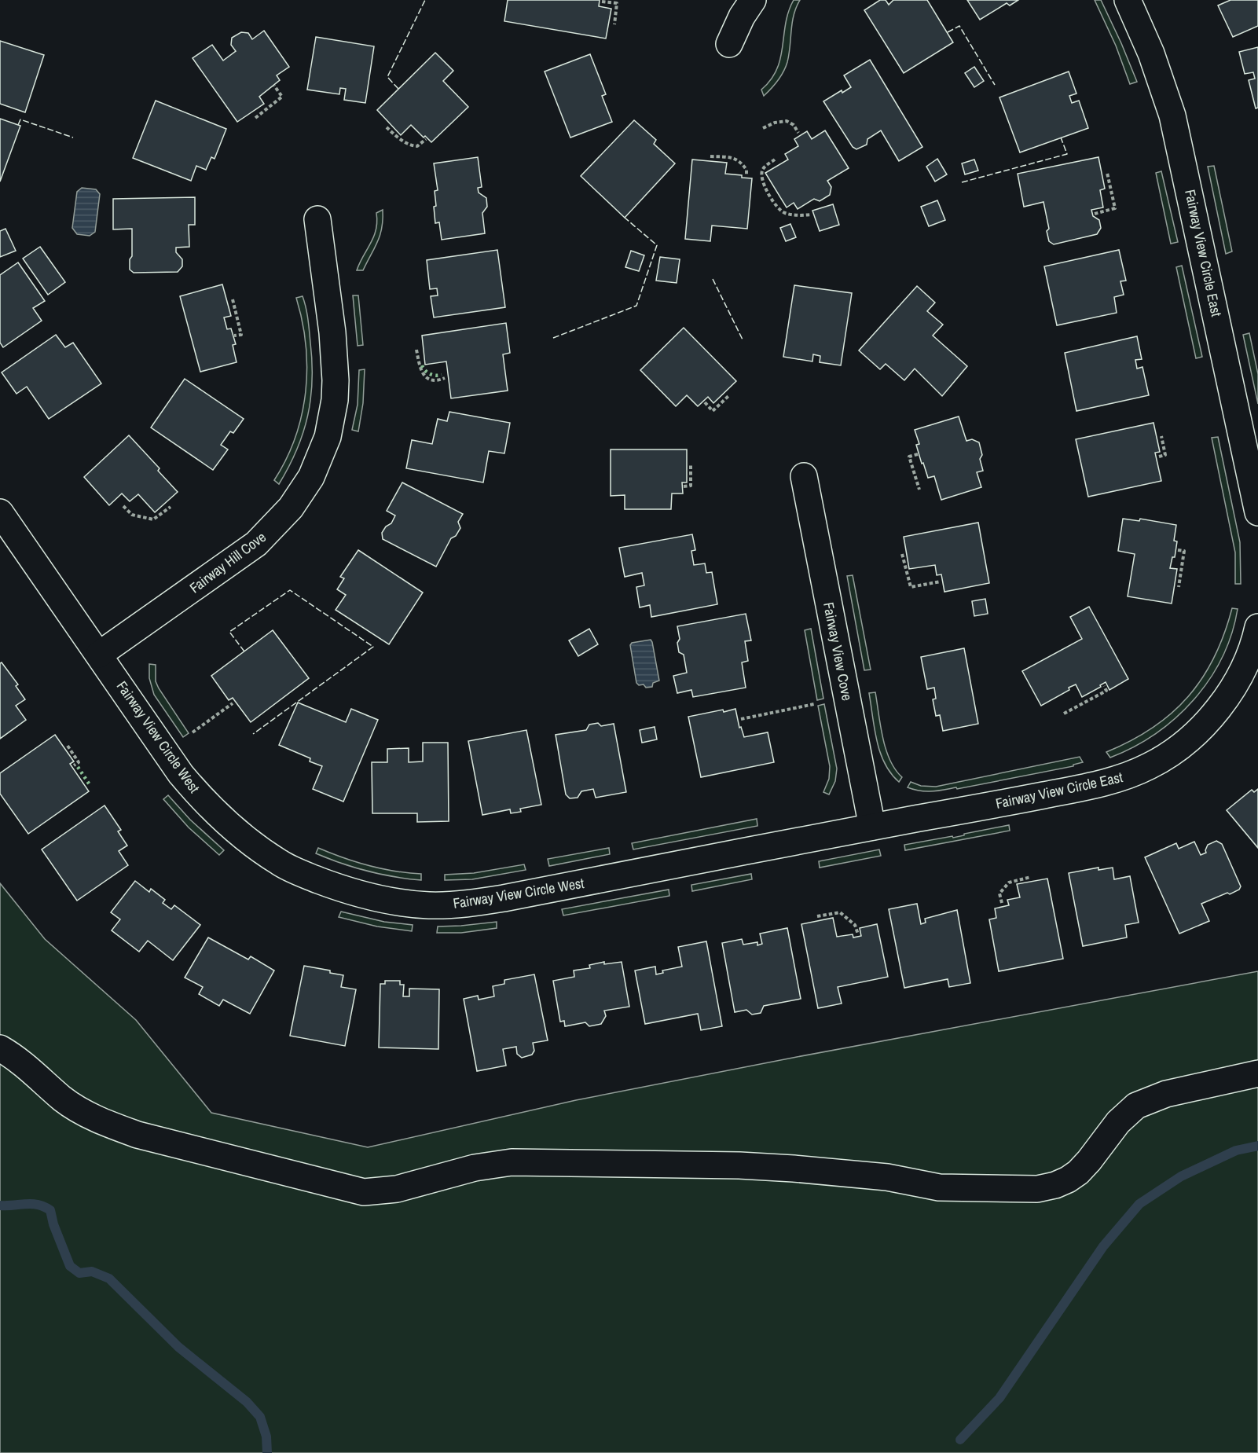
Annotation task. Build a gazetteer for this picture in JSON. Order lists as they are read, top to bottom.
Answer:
{
  "streets": {
    "street": [
      "Fairway View Circle East",
      "Fairway Hill Cove",
      "Fairway View Cove",
      "Fairway View Circle West"
    ]
  },
  "crossings": [
    ["Fairway View Circle East", "Fairway View Cove"],
    ["Fairway View Circle East", "Fairway View Circle West"],
    ["Fairway Hill Cove", "Fairway View Circle West"],
    ["Fairway View Cove", "Fairway View Circle West"]
  ]
}
